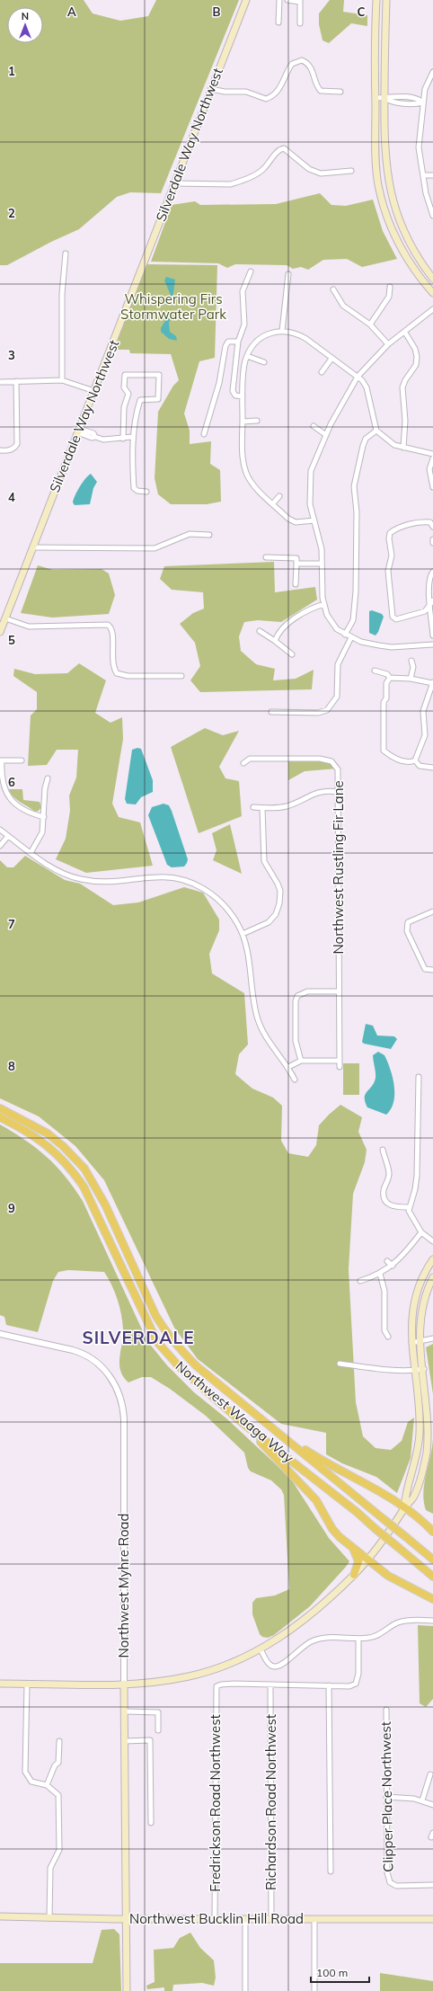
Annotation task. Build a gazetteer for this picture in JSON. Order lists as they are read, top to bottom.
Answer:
{
  "streets": {
    "highway": ["Northwest Waaga Way"],
    "main road": ["Silverdale Way Northwest", "Northwest Myhre Road", "Northwest Bucklin Hill Road"],
    "street": [
      "Northwest Rustling Fir Lane",
      "Clipper Place Northwest",
      "Richardson Road Northwest",
      "Fredrickson Road Northwest"
    ]
  },
  "crossings": [
    ["Northwest Myhre Road", "Northwest Bucklin Hill Road"],
    ["Richardson Road Northwest", "Fredrickson Road Northwest"],
    ["Richardson Road Northwest", "Northwest Bucklin Hill Road"],
    ["Fredrickson Road Northwest", "Northwest Bucklin Hill Road"]
  ],
  "districts": ["SILVERDALE"],
  "parks": ["Whispering Firs Stormwater Park"],
  "scale_bar": "100 m",
  "north": "top",
  "grid": {
    "columns": ["A", "B", "C"],
    "rows": [
      "1",
      "2",
      "3",
      "4",
      "5",
      "6",
      "7",
      "8",
      "9"
    ]
  }
}
